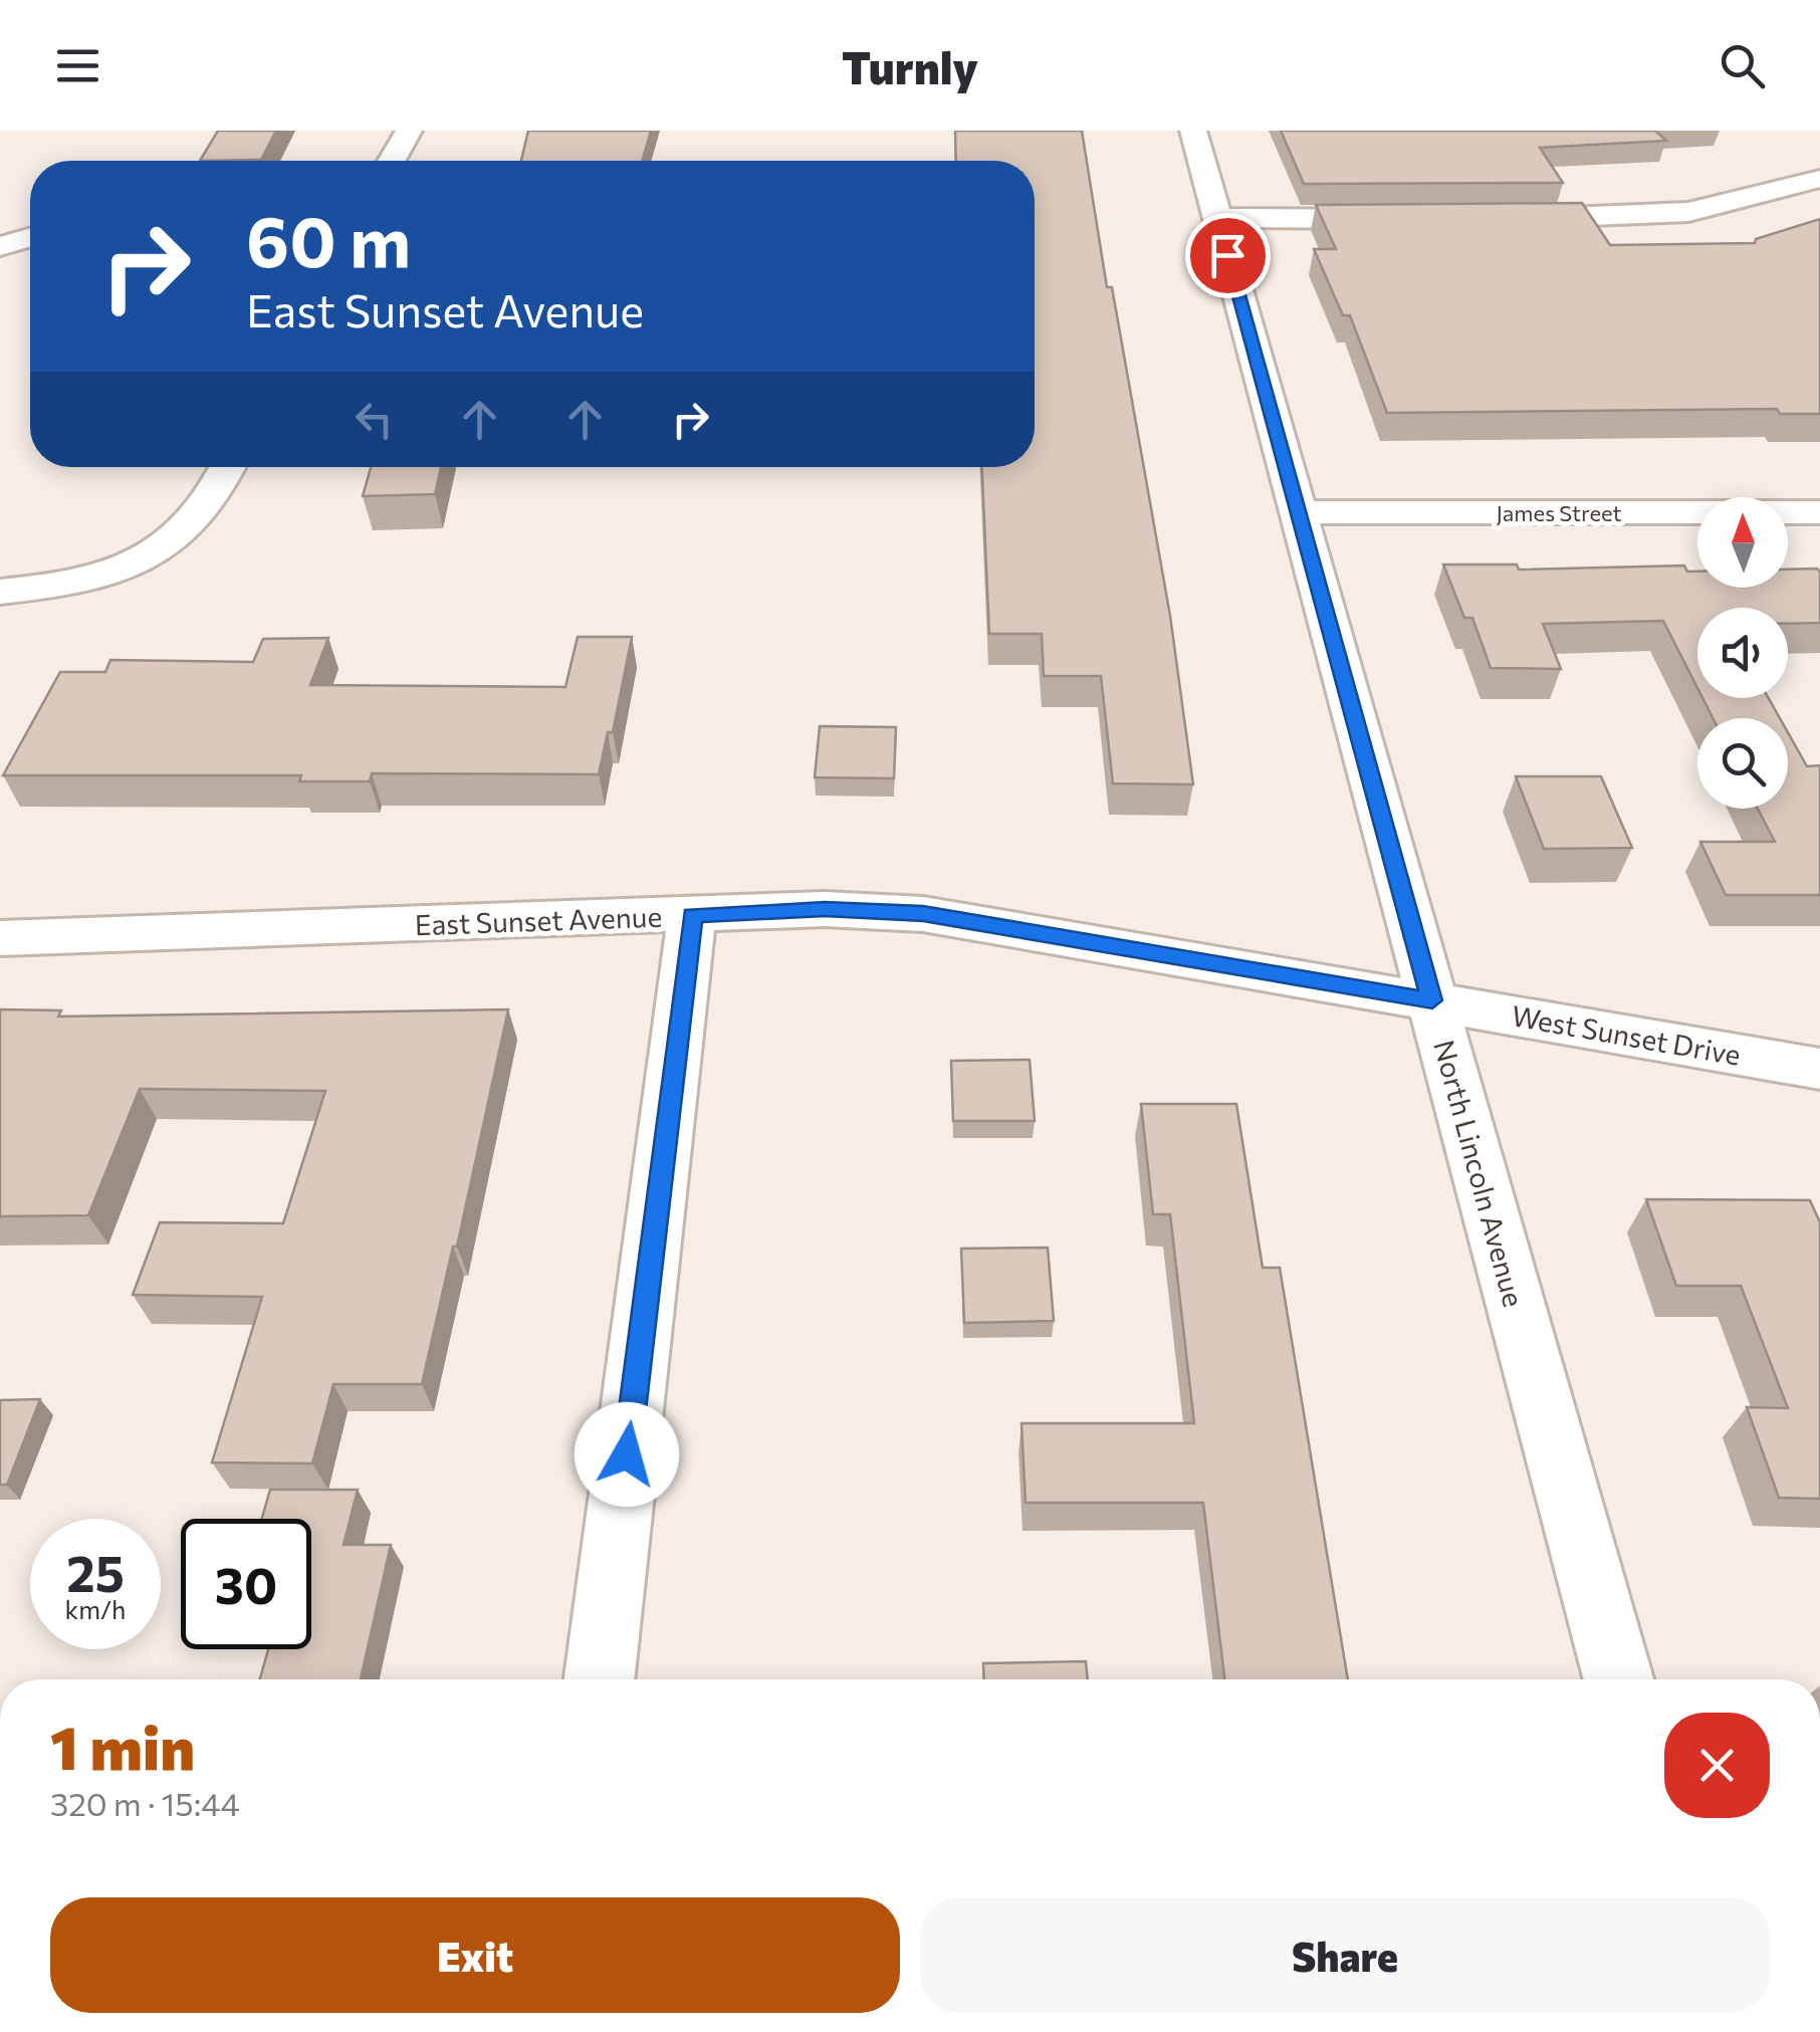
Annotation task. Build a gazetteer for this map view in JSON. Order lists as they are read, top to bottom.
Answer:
{
  "streets": {
    "street": [
      "James Street",
      "East Sunset Avenue",
      "West Sunset Drive",
      "North Lincoln Avenue"
    ]
  },
  "crossings": [
    ["James Street", "North Lincoln Avenue"],
    ["East Sunset Avenue", "West Sunset Drive"],
    ["East Sunset Avenue", "North Lincoln Avenue"],
    ["West Sunset Drive", "North Lincoln Avenue"]
  ],
  "north": "top",
  "page": {
    "header": "Turnly",
    "turn": ["60 m", "East Sunset Avenue"],
    "speed": "25 km/h",
    "limit": "30",
    "heading": ["1 min", "320 m · 15:44"],
    "buttons": ["Exit", "Share"]
  }
}
